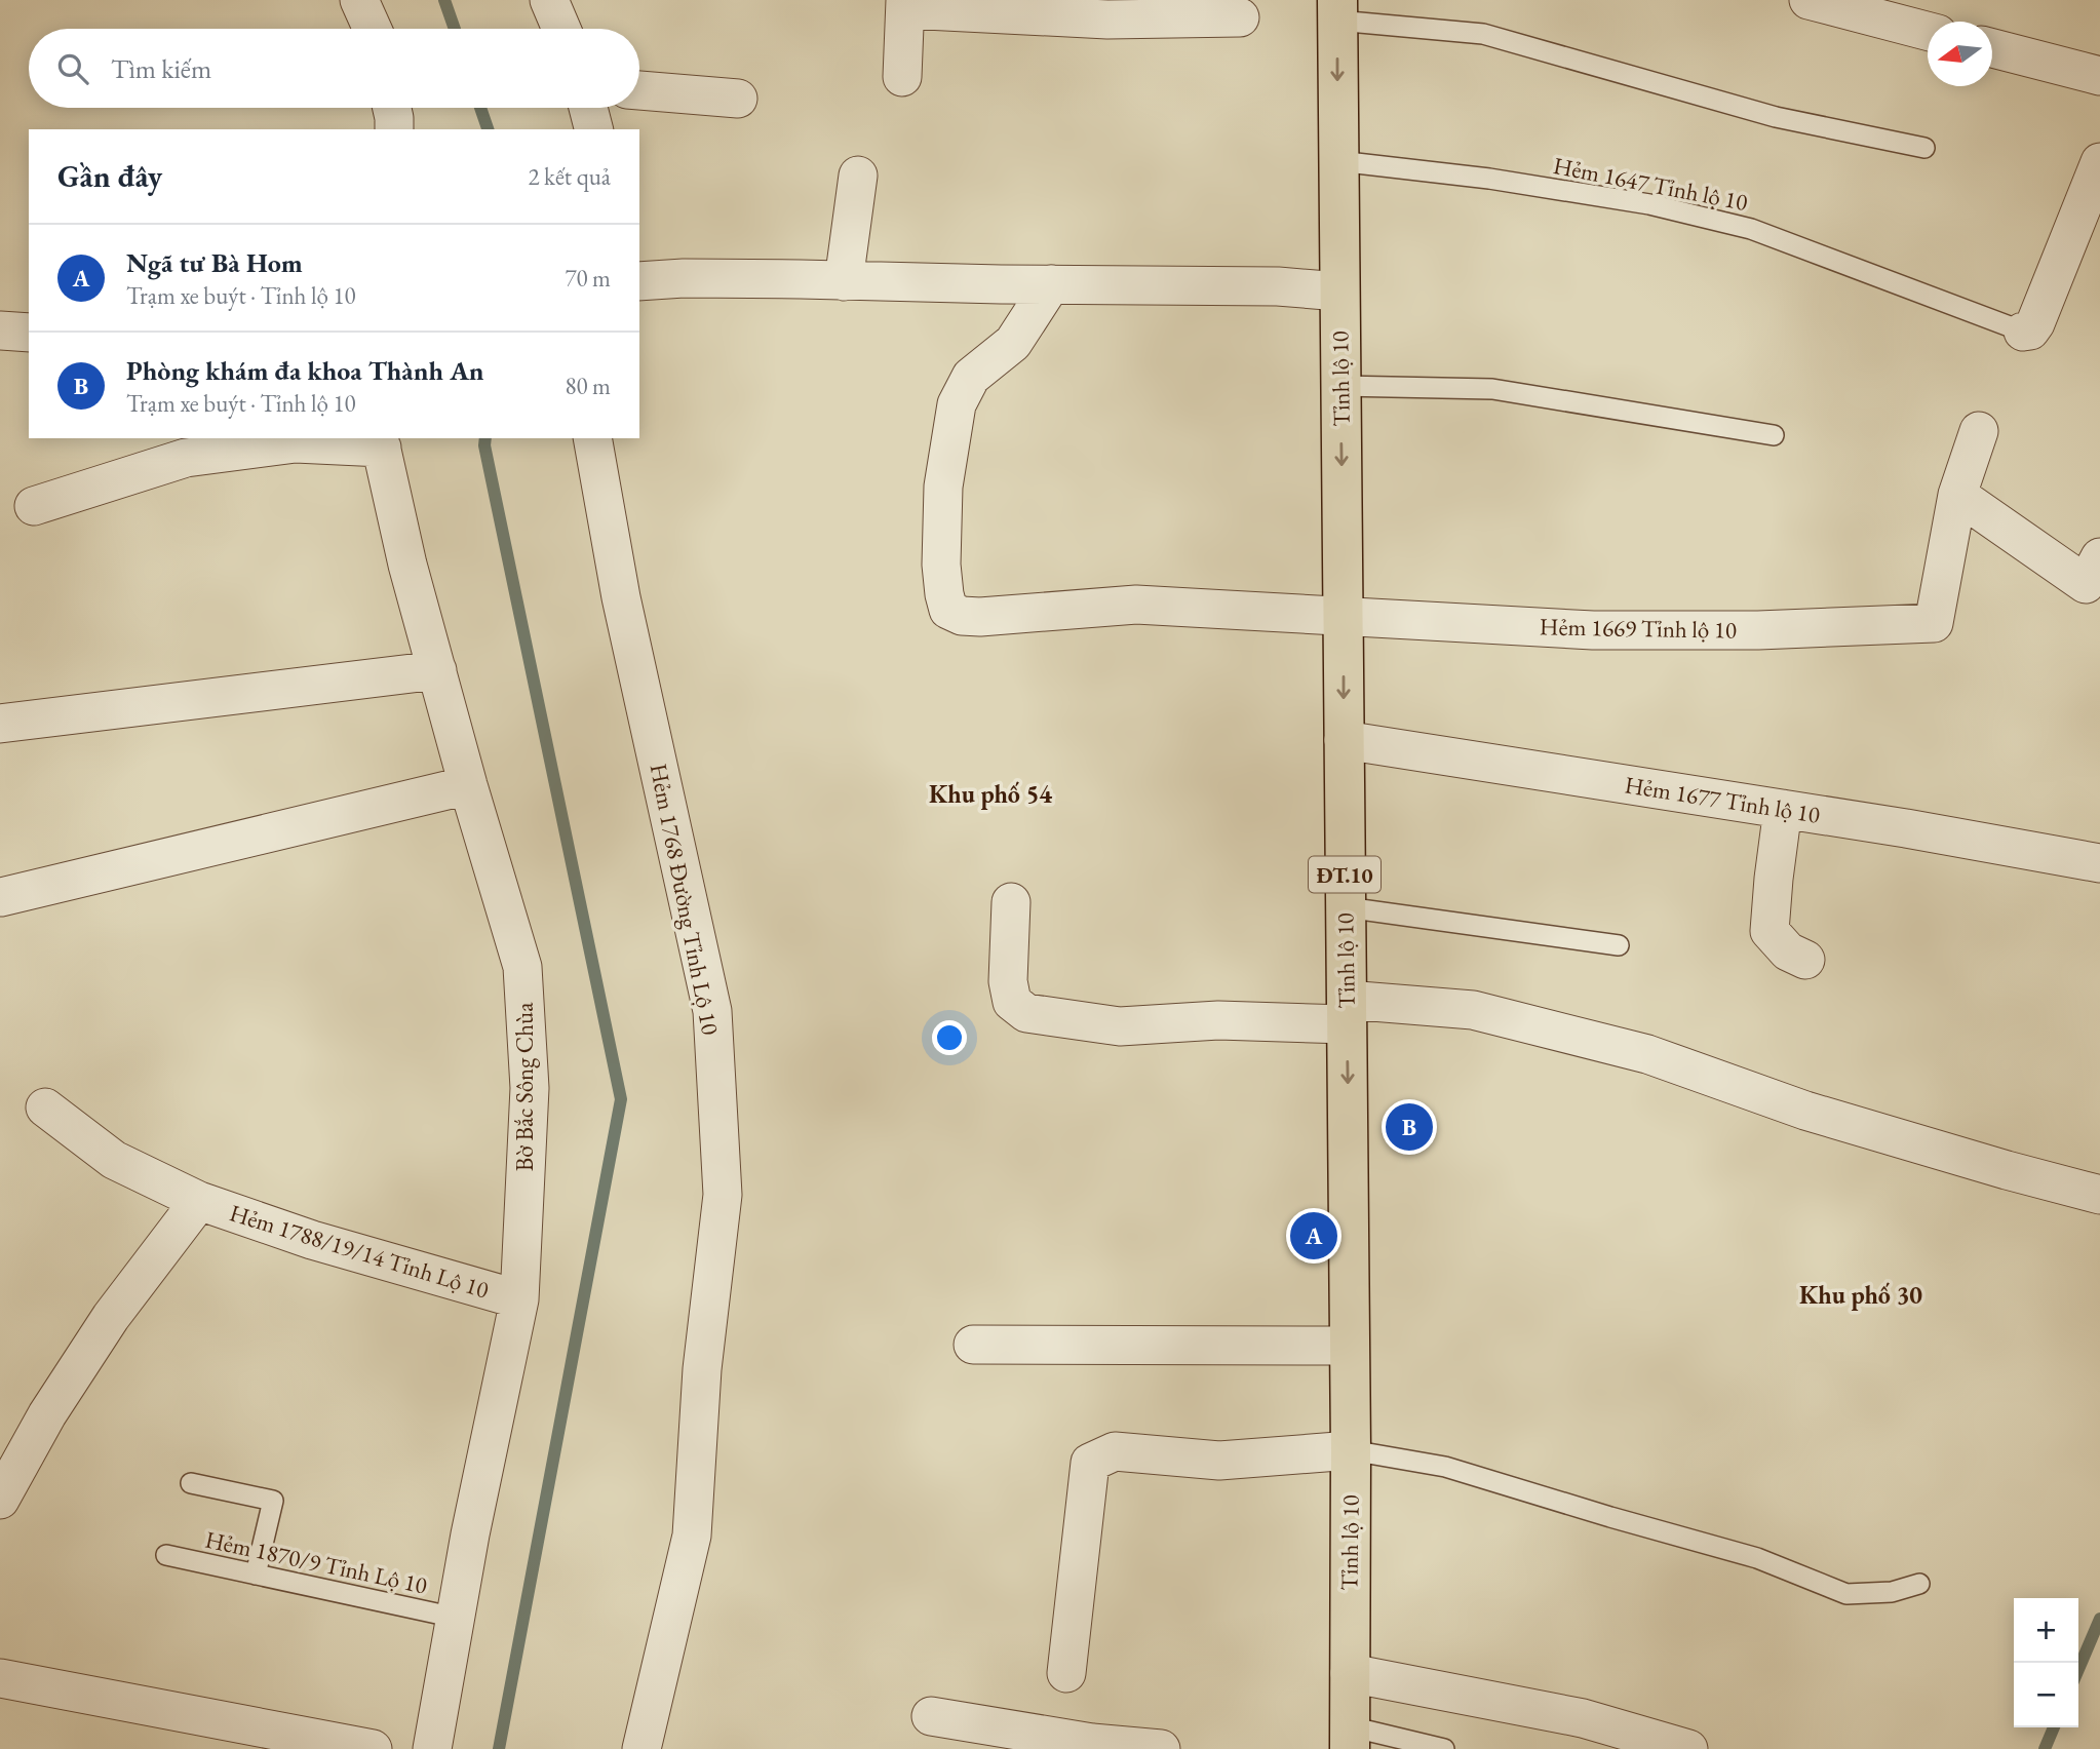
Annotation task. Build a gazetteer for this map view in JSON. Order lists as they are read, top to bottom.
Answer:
{
  "streets": {
    "main road": ["Tỉnh lộ 10", "ĐT.10"],
    "street": [
      "Hẻm 1669 Tỉnh lộ 10",
      "Hẻm 1677 Tỉnh lộ 10",
      "Hẻm 1768 Đường Tỉnh Lộ 10",
      "Bờ Bắc Sông Chùa",
      "Hẻm 1788/19/14 Tỉnh Lộ 10"
    ],
    "lane": ["Hẻm 1647 Tỉnh lộ 10", "Hẻm 1870/9 Tỉnh Lộ 10"]
  },
  "crossings": [
    ["Hẻm 1647 Tỉnh lộ 10", "Tỉnh lộ 10"],
    ["Tỉnh lộ 10", "Hẻm 1669 Tỉnh lộ 10"],
    ["Tỉnh lộ 10", "Hẻm 1677 Tỉnh lộ 10"],
    ["Bờ Bắc Sông Chùa", "Hẻm 1788/19/14 Tỉnh Lộ 10"],
    ["Bờ Bắc Sông Chùa", "Hẻm 1870/9 Tỉnh Lộ 10"]
  ],
  "one_way": ["Tỉnh lộ 10"],
  "districts": ["Khu phố 54", "Khu phố 30"],
  "north": "left",
  "page": {
    "search": "Tìm kiếm",
    "heading": ["Gần đây", "2 kết quả"],
    "list": [
      {
        "mark": "A",
        "name": "Ngã tư Bà Hom",
        "note": "Trạm xe buýt · Tỉnh lộ 10",
        "value": "70 m"
      },
      {
        "mark": "B",
        "name": "Phòng khám đa khoa Thành An",
        "note": "Trạm xe buýt · Tỉnh lộ 10",
        "value": "80 m"
      }
    ],
    "pins": ["B", "A"],
    "map_buttons": ["+", "−"]
  }
}
